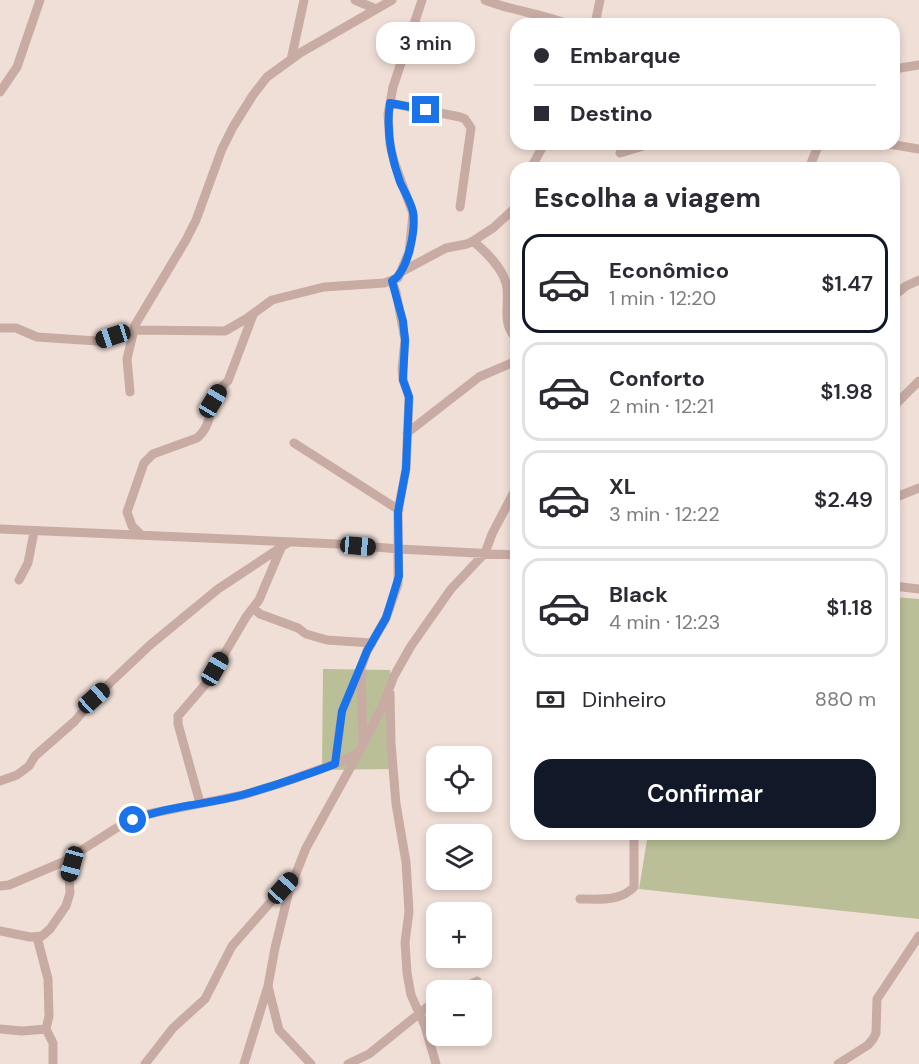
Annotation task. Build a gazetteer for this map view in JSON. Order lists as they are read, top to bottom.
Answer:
{
  "page": {
    "banner": ["Embarque", "Destino"],
    "bubble": "3 min",
    "heading": "Escolha a viagem",
    "list": [
      {
        "name": "Econômico",
        "note": "1 min · 12:20",
        "value": "$1.47"
      },
      {
        "name": "Conforto",
        "note": "2 min · 12:21",
        "value": "$1.98"
      },
      {
        "name": "XL",
        "note": "3 min · 12:22",
        "value": "$2.49"
      },
      {
        "name": "Black",
        "note": "4 min · 12:23",
        "value": "$1.18"
      }
    ],
    "pay": ["Dinheiro", "880 m"],
    "map_buttons": ["+", "−"],
    "buttons": "Confirmar"
  }
}
